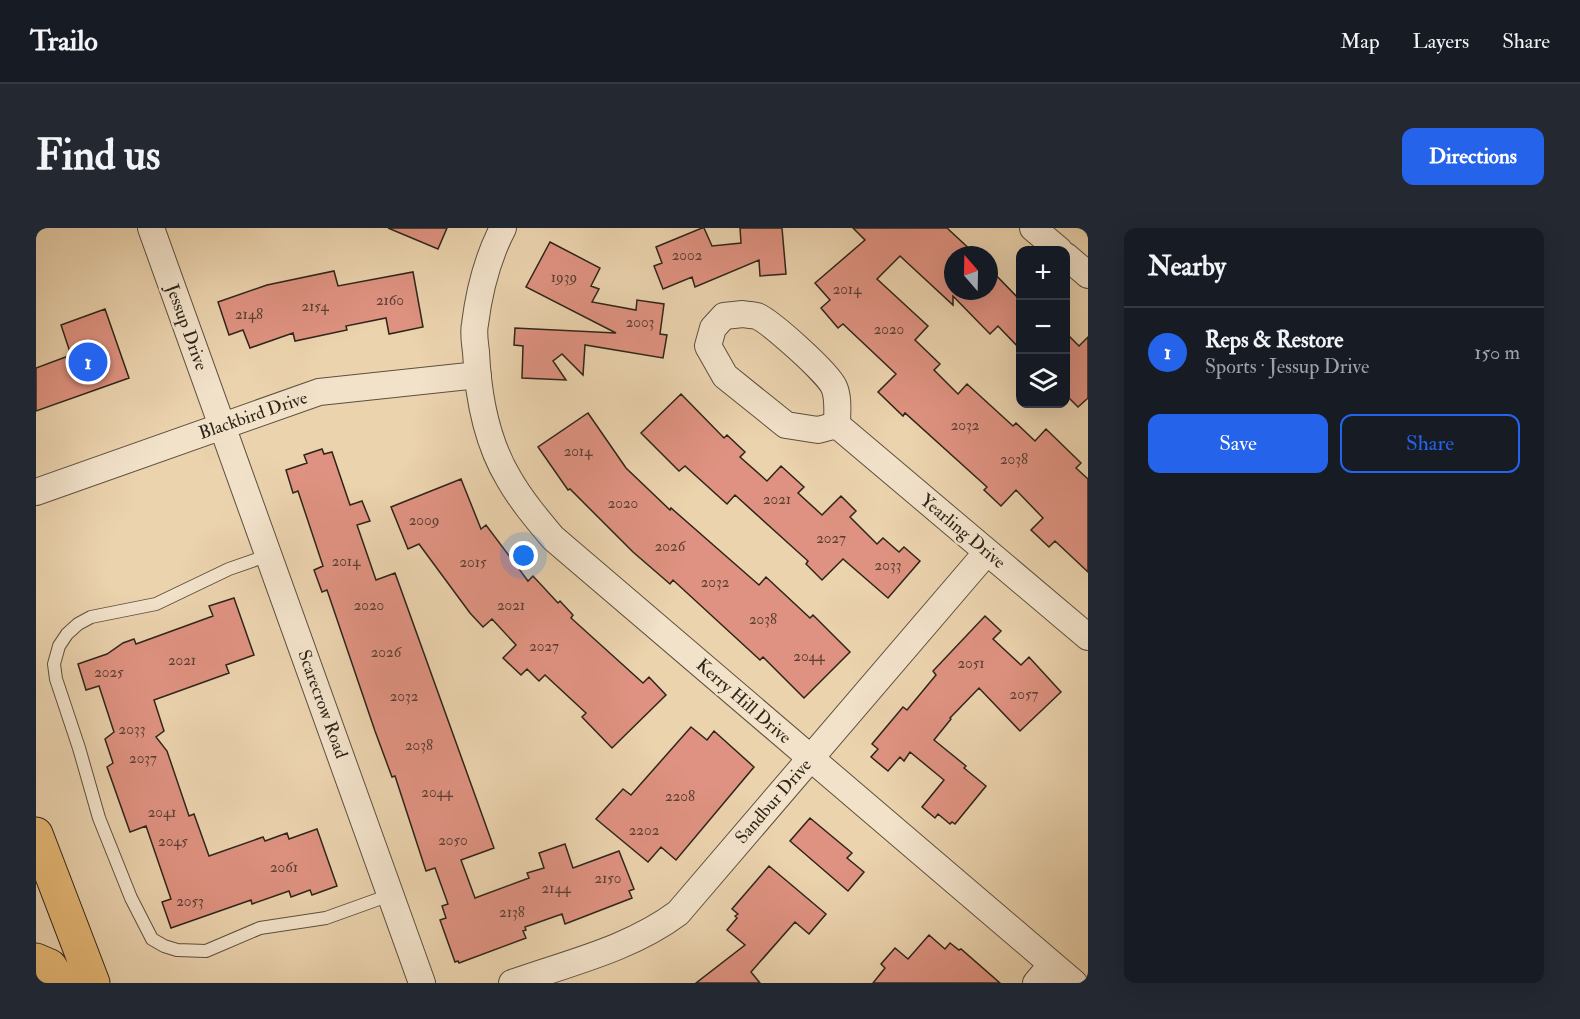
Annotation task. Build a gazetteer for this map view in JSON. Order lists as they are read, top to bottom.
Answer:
{
  "streets": {
    "street": [
      "Jessup Drive",
      "Blackbird Drive",
      "Yearling Drive",
      "Kerry Hill Drive",
      "Scarecrow Road",
      "Sandbur Drive"
    ]
  },
  "crossings": [
    ["Jessup Drive", "Blackbird Drive"],
    ["Jessup Drive", "Scarecrow Road"],
    ["Blackbird Drive", "Kerry Hill Drive"],
    ["Blackbird Drive", "Scarecrow Road"],
    ["Yearling Drive", "Sandbur Drive"],
    ["Kerry Hill Drive", "Sandbur Drive"]
  ],
  "house_numbers": [
    "2002",
    "1939",
    "2014",
    "2160",
    "2154",
    "2148",
    "2003",
    "2020",
    "2032",
    "2014",
    "2038",
    "2021",
    "2020",
    "2009",
    "2027",
    "2026",
    "2014",
    "2015",
    "2033",
    "2032",
    "2020",
    "2021",
    "2038",
    "2027",
    "2026",
    "2044",
    "2021",
    "2051",
    "2025",
    "2057",
    "2032",
    "2033",
    "2038",
    "2037",
    "2044",
    "2208",
    "2041",
    "2202",
    "2050",
    "2045",
    "2061",
    "2150",
    "2144",
    "2053",
    "2138"
  ],
  "north": "top",
  "page": {
    "header": "Trailo",
    "nav": ["Map", "Layers", "Share"],
    "buttons": [
      "Directions",
      ["Save", "Share"]
    ],
    "title": "Find us",
    "heading": "Nearby",
    "map_buttons": ["+", "−"],
    "list": [
      {
        "mark": "1",
        "name": "Reps & Restore",
        "note": "Sports · Jessup Drive",
        "value": "150 m"
      }
    ],
    "pins": "1"
  }
}
